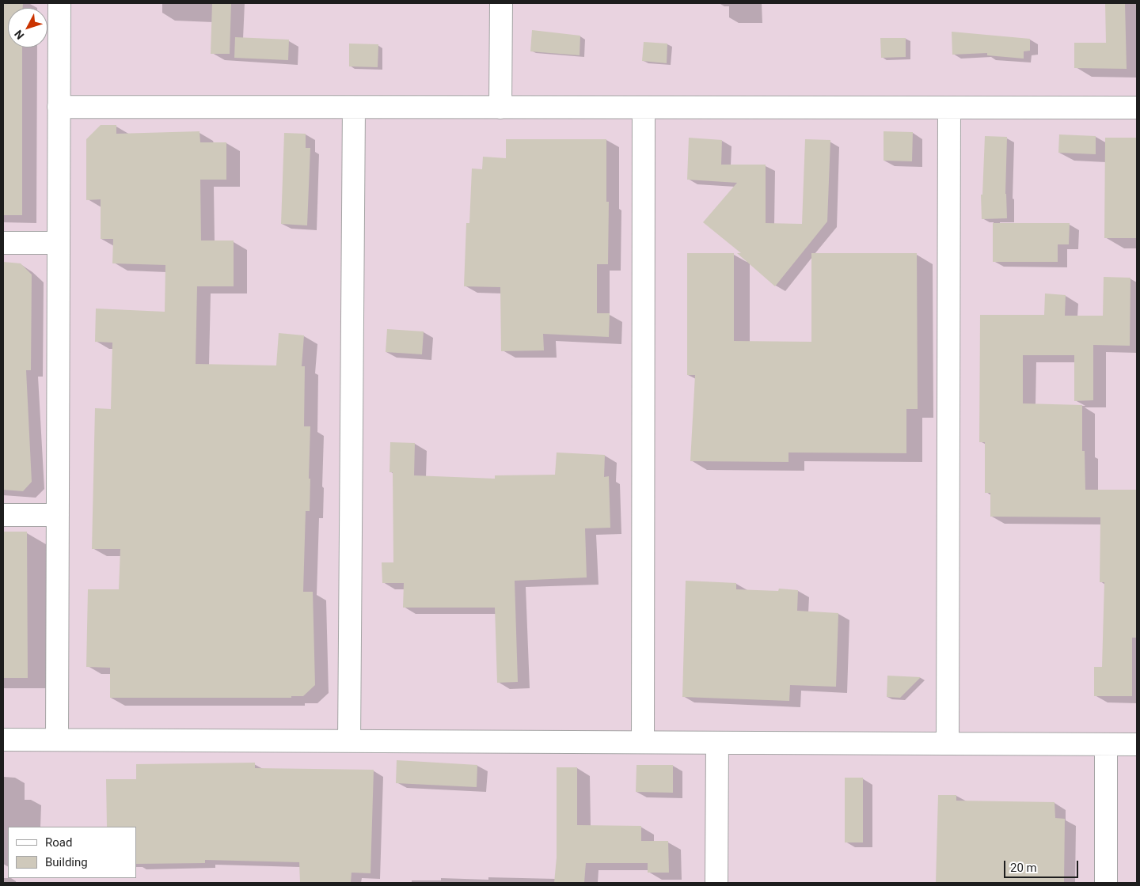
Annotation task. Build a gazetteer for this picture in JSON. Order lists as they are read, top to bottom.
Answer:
{
  "legend": ["Road", "Building"],
  "scale_bar": "20 m",
  "north": "bottom left"
}
